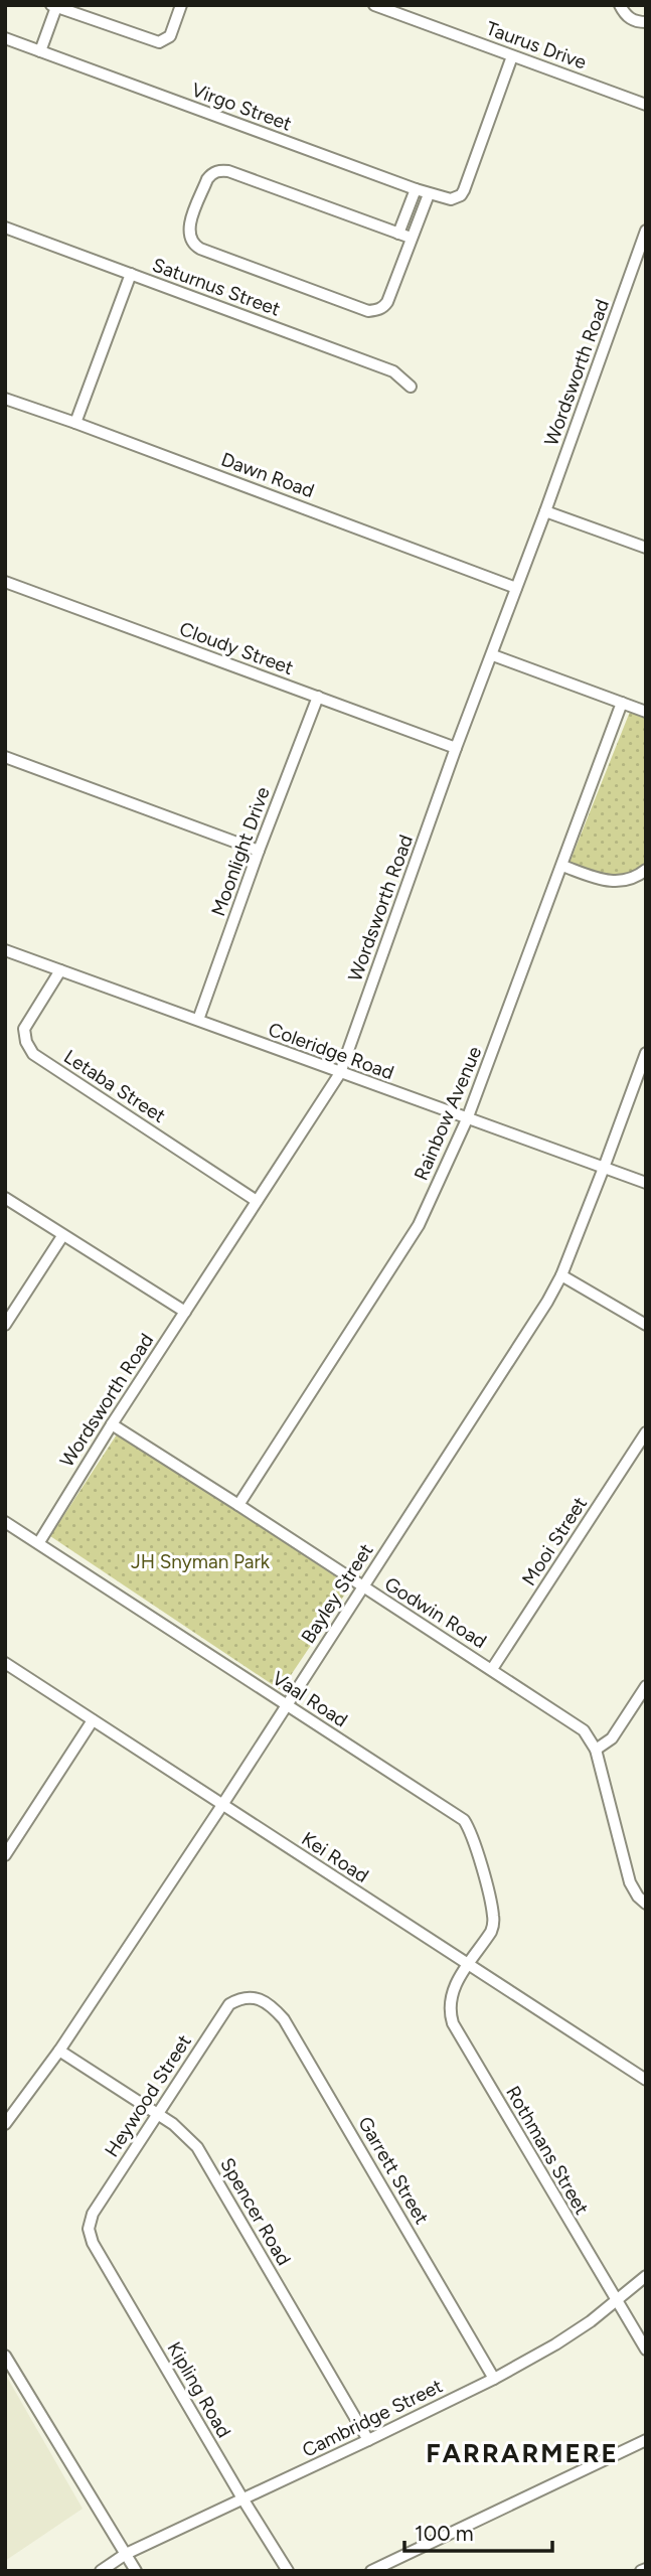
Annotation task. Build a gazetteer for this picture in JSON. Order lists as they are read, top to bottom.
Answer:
{
  "streets": {
    "street": [
      "Taurus Drive",
      "Virgo Street",
      "Saturnus Street",
      "Wordsworth Road",
      "Dawn Road",
      "Cloudy Street",
      "Moonlight Drive",
      "Coleridge Road",
      "Letaba Street",
      "Rainbow Avenue",
      "Mooi Street",
      "Bayley Street",
      "Godwin Road",
      "Vaal Road",
      "Kei Road",
      "Heywood Street",
      "Rothmans Street",
      "Garrett Street",
      "Spencer Road",
      "Kipling Road",
      "Cambridge Street"
    ]
  },
  "crossings": [
    ["Taurus Drive", "Virgo Street"],
    ["Wordsworth Road", "Dawn Road"],
    ["Wordsworth Road", "Cloudy Street"],
    ["Wordsworth Road", "Coleridge Road"],
    ["Wordsworth Road", "Letaba Street"],
    ["Wordsworth Road", "Godwin Road"],
    ["Wordsworth Road", "Vaal Road"],
    ["Cloudy Street", "Moonlight Drive"],
    ["Moonlight Drive", "Coleridge Road"],
    ["Coleridge Road", "Letaba Street"],
    ["Coleridge Road", "Rainbow Avenue"],
    ["Coleridge Road", "Bayley Street"],
    ["Rainbow Avenue", "Godwin Road"],
    ["Mooi Street", "Godwin Road"],
    ["Bayley Street", "Godwin Road"],
    ["Bayley Street", "Vaal Road"],
    ["Bayley Street", "Kei Road"],
    ["Bayley Street", "Spencer Road"],
    ["Vaal Road", "Kei Road"],
    ["Vaal Road", "Rothmans Street"],
    ["Kei Road", "Rothmans Street"],
    ["Heywood Street", "Garrett Street"],
    ["Heywood Street", "Spencer Road"],
    ["Heywood Street", "Kipling Road"],
    ["Rothmans Street", "Cambridge Street"],
    ["Garrett Street", "Cambridge Street"],
    ["Spencer Road", "Cambridge Street"],
    ["Kipling Road", "Cambridge Street"]
  ],
  "districts": ["FARRARMERE"],
  "parks": ["JH Snyman Park"],
  "scale_bar": "100 m"
}
